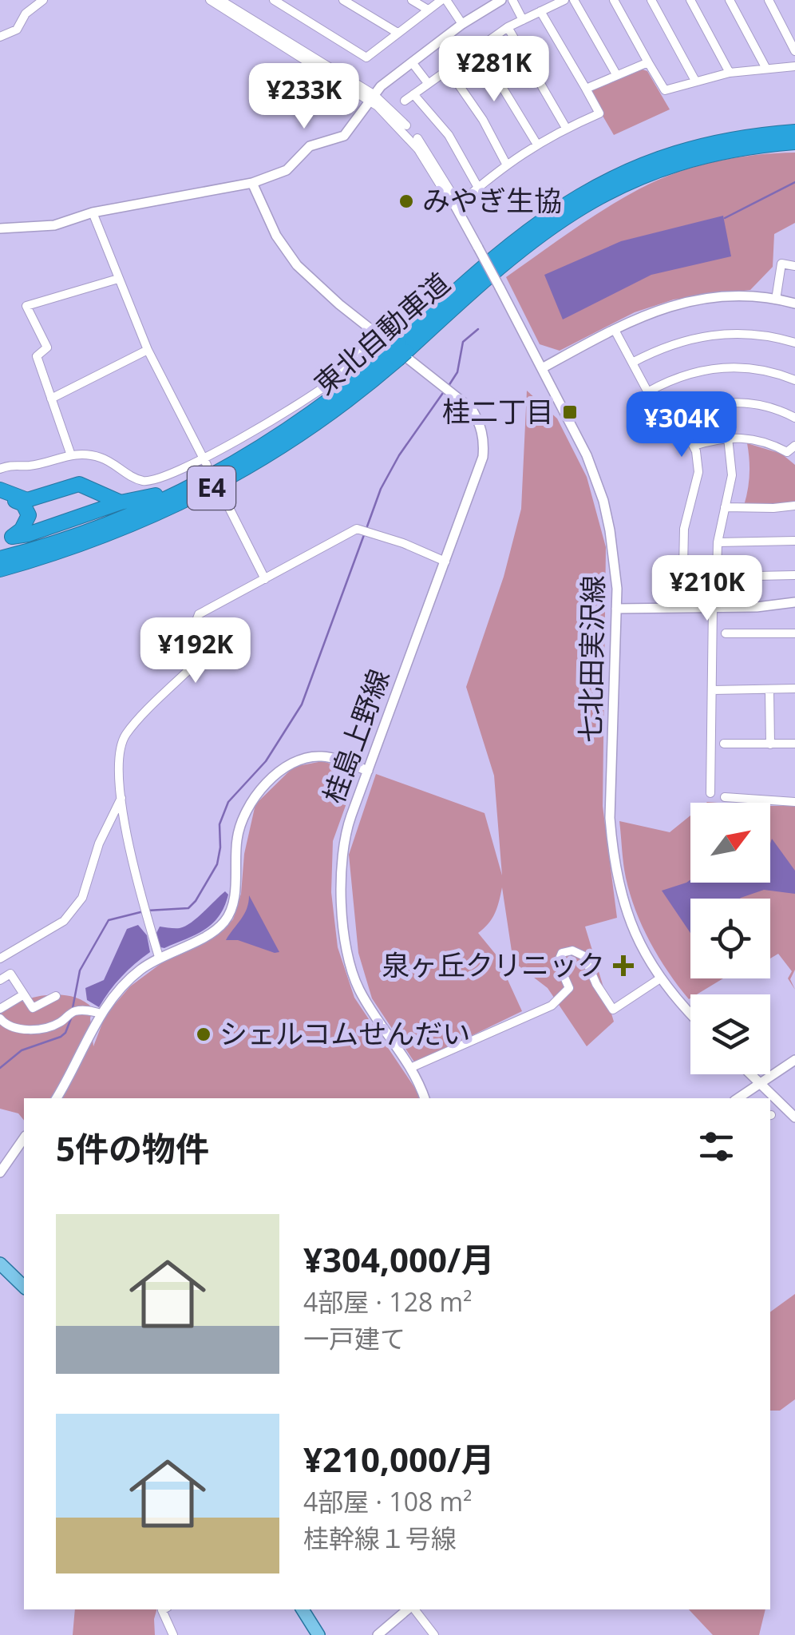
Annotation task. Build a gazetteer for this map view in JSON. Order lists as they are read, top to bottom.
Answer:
{
  "streets": {
    "highway": ["東北自動車道", "E4"],
    "street": ["七北田実沢線", "桂島上野線"]
  },
  "places": {
    "other": ["みやぎ生協", "シェルコムせんだい"],
    "transit": ["桂二丁目"],
    "health": ["泉ヶ丘クリニック"]
  },
  "north": "top right",
  "page": {
    "price": [
      "¥281K",
      "¥233K",
      "¥304K",
      "¥210K",
      "¥192K"
    ],
    "heading": "5件の物件",
    "list": [
      {
        "name": "¥304,000/月",
        "note": "4部屋 · 128 m² · 一戸建て"
      },
      {
        "name": "¥210,000/月",
        "note": "4部屋 · 108 m² · 桂幹線１号線"
      }
    ]
  }
}
